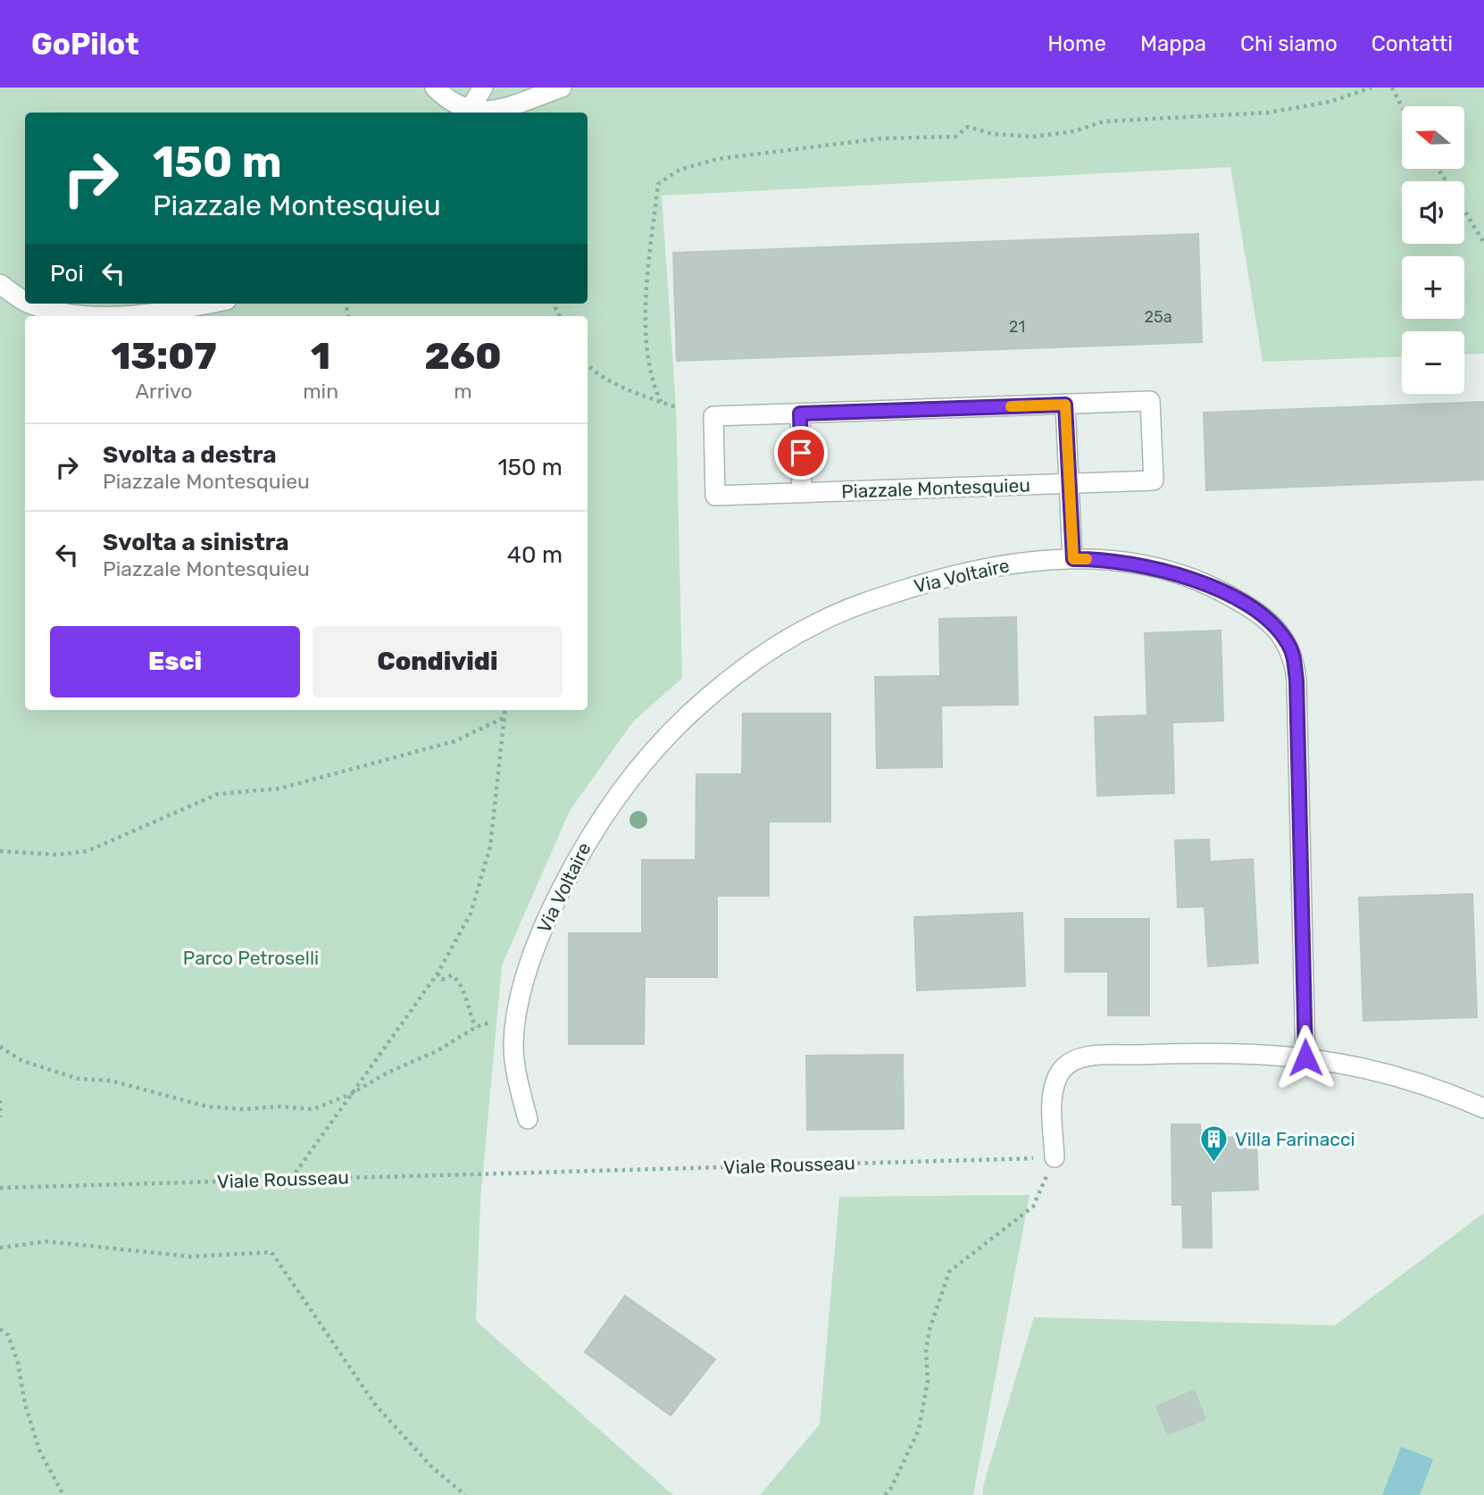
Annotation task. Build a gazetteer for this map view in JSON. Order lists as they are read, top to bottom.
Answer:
{
  "streets": {
    "street": ["Piazzale Montesquieu", "Via Voltaire"],
    "path": ["Viale Rousseau"]
  },
  "parks": ["Parco Petroselli"],
  "places": {
    "building": ["Villa Farinacci"]
  },
  "house_numbers": ["25a", "21"],
  "north": "left",
  "page": {
    "header": "GoPilot",
    "nav": [
      "Home",
      "Mappa",
      "Chi siamo",
      "Contatti"
    ],
    "map_buttons": ["+", "−"],
    "turn": ["150 m", "Piazzale Montesquieu"],
    "then": "Poi",
    "eta": [
      "13:07",
      "Arrivo",
      "1",
      "min",
      "260",
      "m"
    ],
    "list": [
      {
        "name": "Svolta a destra",
        "note": "Piazzale Montesquieu",
        "value": "150 m"
      },
      {
        "name": "Svolta a sinistra",
        "note": "Piazzale Montesquieu",
        "value": "40 m"
      }
    ],
    "buttons": ["Esci", "Condividi"]
  }
}
